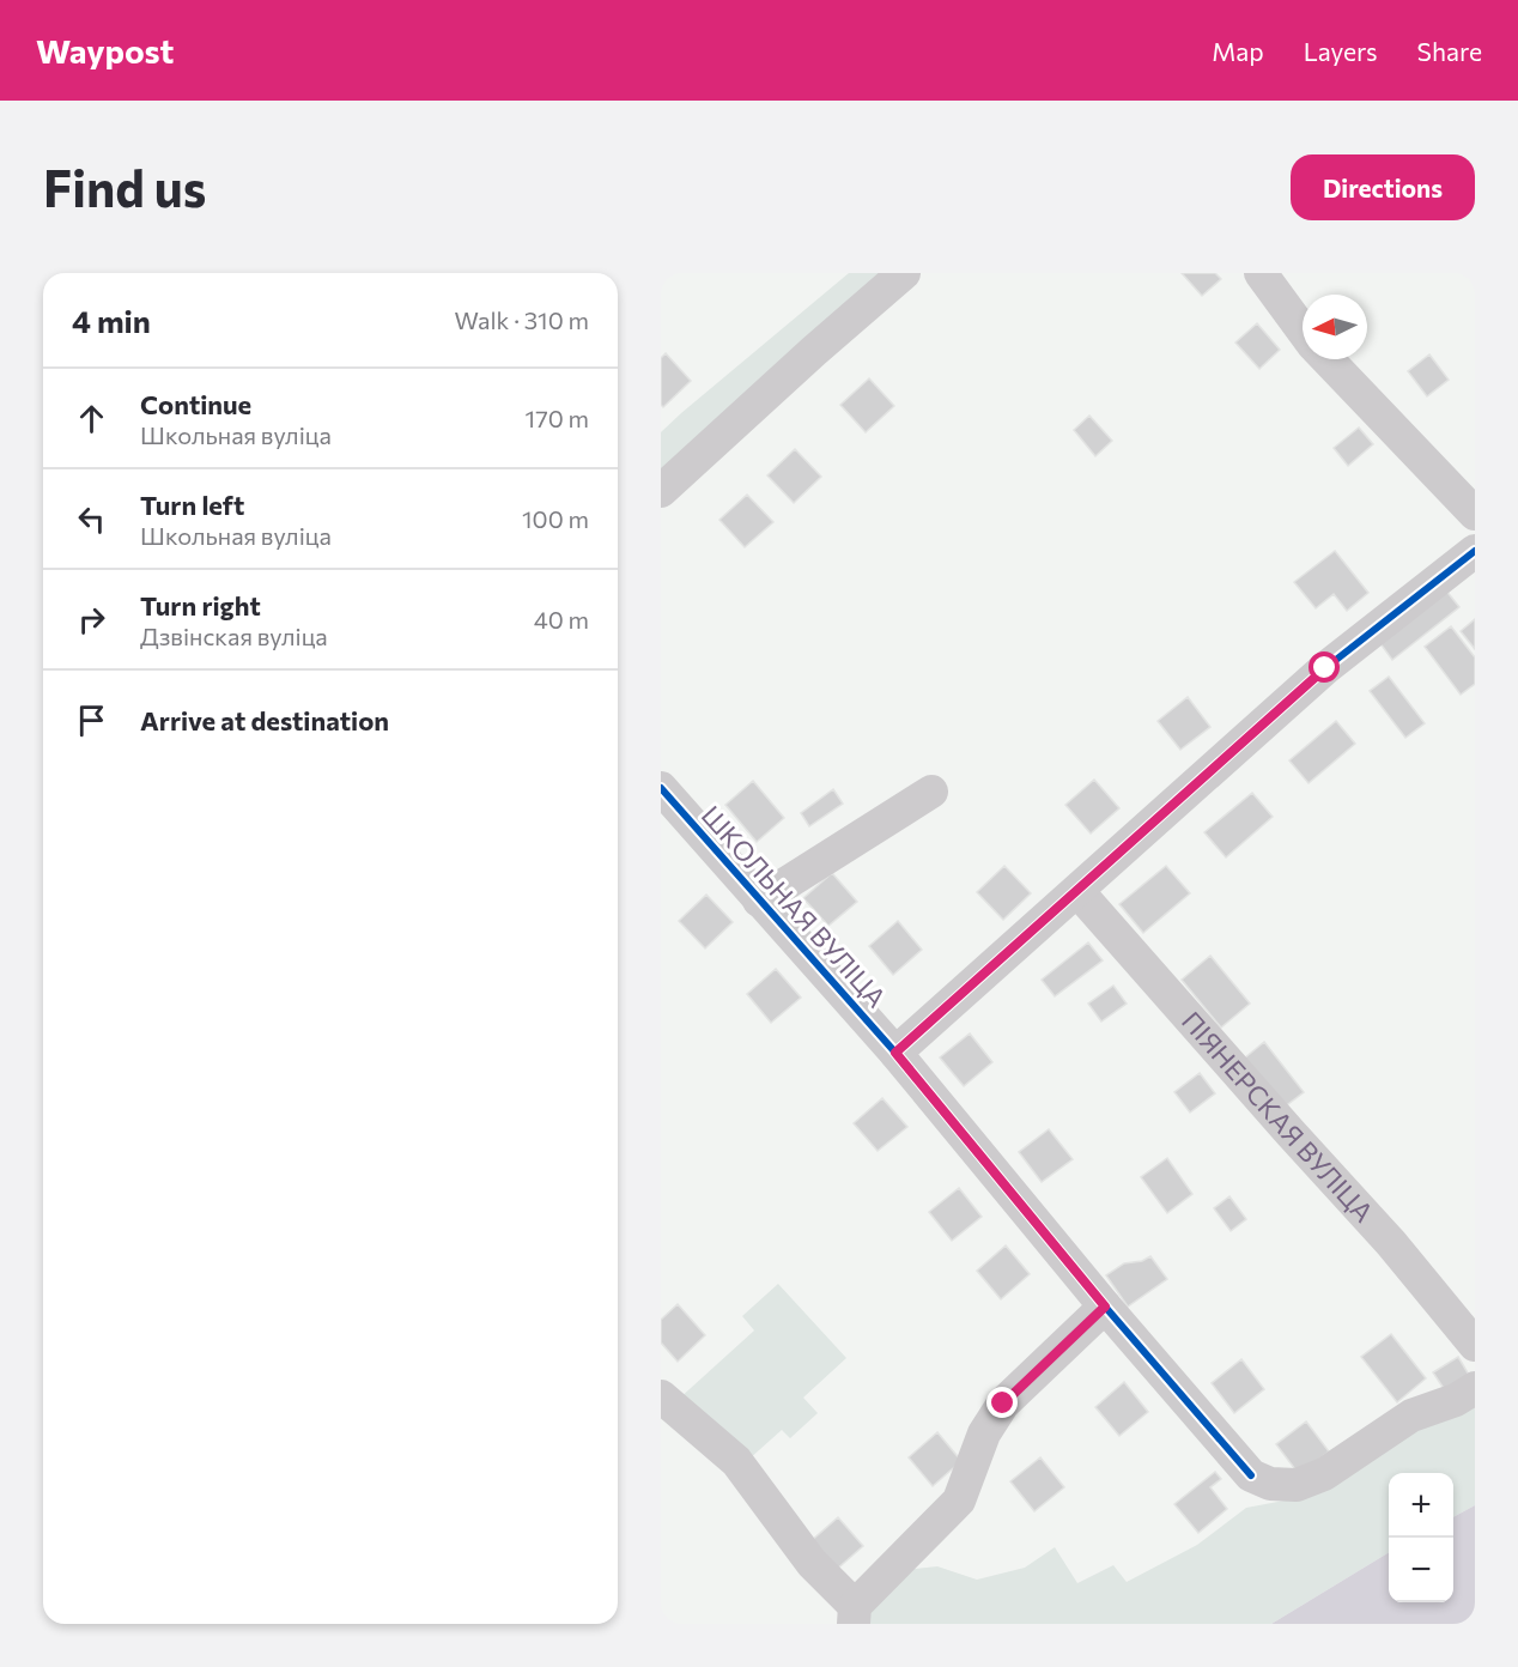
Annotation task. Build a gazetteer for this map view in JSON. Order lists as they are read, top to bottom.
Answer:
{
  "streets": {
    "street": ["ШКОЛЬНАЯ ВУЛІЦА", "ПІЯНЕРСКАЯ ВУЛІЦА"]
  },
  "north": "left",
  "page": {
    "header": "Waypost",
    "nav": ["Map", "Layers", "Share"],
    "buttons": "Directions",
    "title": "Find us",
    "heading": ["4 min", "Walk · 310 m"],
    "list": [
      ["Continue", "Школьная вуліца", "170 m"],
      ["Turn left", "Школьная вуліца", "100 m"],
      ["Turn right", "Дзвінская вуліца", "40 m"],
      "Arrive at destination"
    ],
    "map_buttons": ["+", "−"]
  }
}
